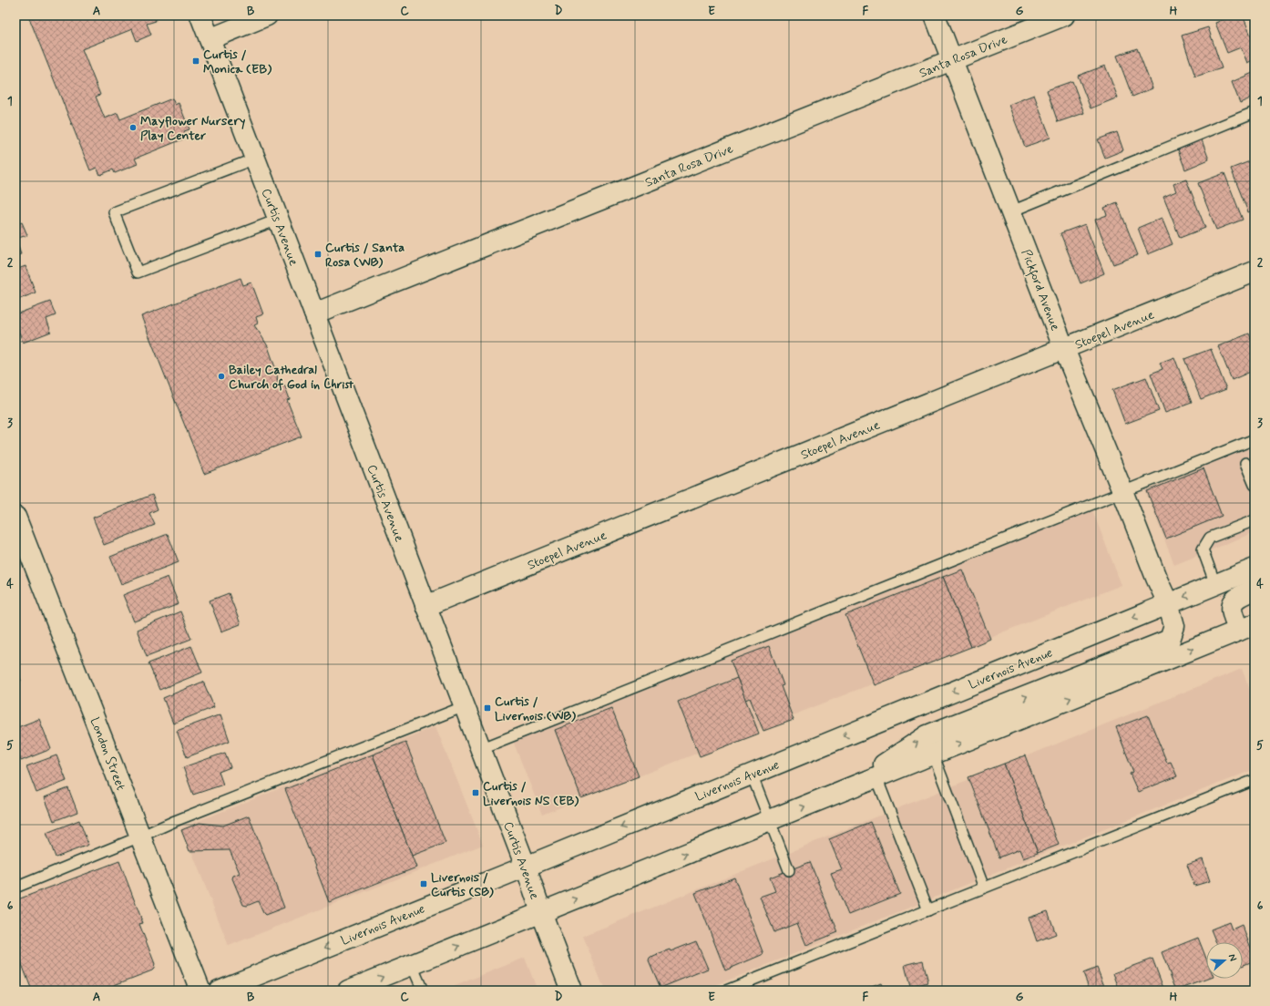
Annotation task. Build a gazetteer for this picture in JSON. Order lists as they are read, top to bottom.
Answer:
{
  "streets": {
    "street": [
      "Santa Rosa Drive",
      "Curtis Avenue",
      "Pickford Avenue",
      "Stoepel Avenue",
      "Livernois Avenue",
      "London Street"
    ]
  },
  "crossings": [
    ["Santa Rosa Drive", "Curtis Avenue"],
    ["Santa Rosa Drive", "Pickford Avenue"],
    ["Curtis Avenue", "Stoepel Avenue"],
    ["Curtis Avenue", "Livernois Avenue"],
    ["Pickford Avenue", "Stoepel Avenue"],
    ["Pickford Avenue", "Livernois Avenue"]
  ],
  "places": {
    "transit": [
      "Curtis / Monica (EB)",
      "Curtis / Santa Rosa (WB)",
      "Curtis / Livernois (WB)",
      "Curtis / Livernois NS (EB)",
      "Livernois / Curtis (SB)"
    ],
    "other": ["Mayflower Nursery Play Center", "Bailey Cathedral Church of God in Christ"]
  },
  "north": "right",
  "grid": {
    "columns": [
      "A",
      "B",
      "C",
      "D",
      "E",
      "F",
      "G",
      "H"
    ],
    "rows": [
      "1",
      "2",
      "3",
      "4",
      "5",
      "6"
    ]
  }
}
